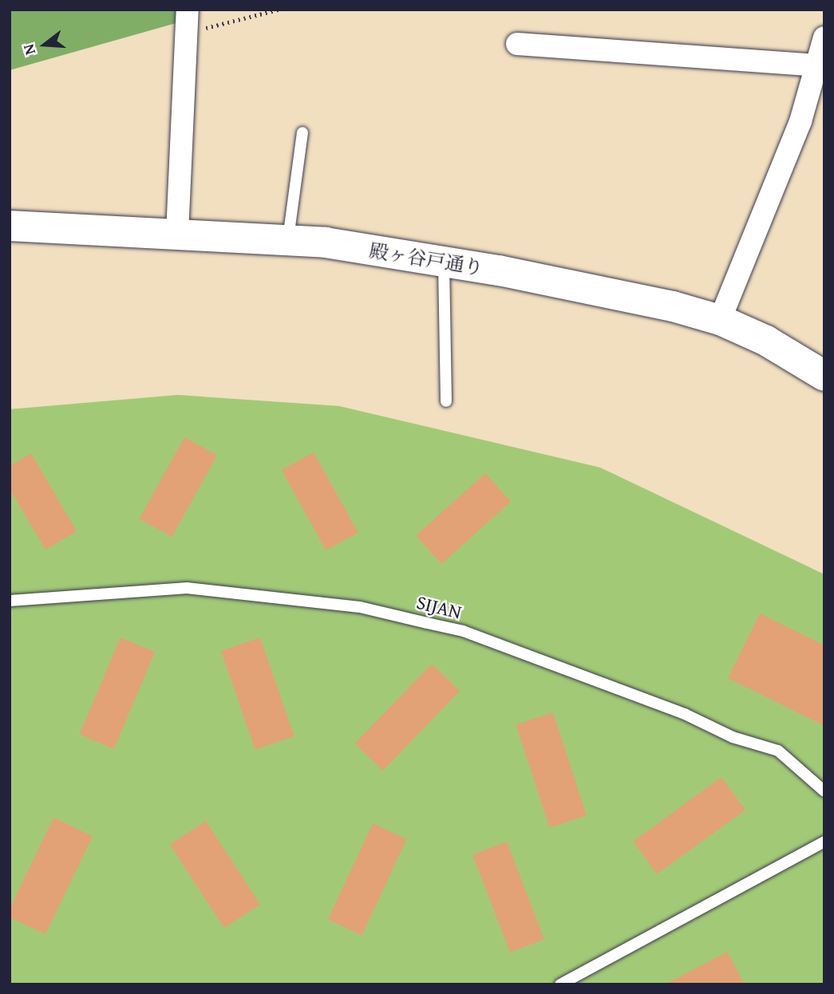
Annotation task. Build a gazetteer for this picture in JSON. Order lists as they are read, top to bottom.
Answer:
{
  "streets": {
    "street": ["殿ヶ谷戸通り"],
    "lane": ["SIJAN"]
  },
  "north": "left"
}
